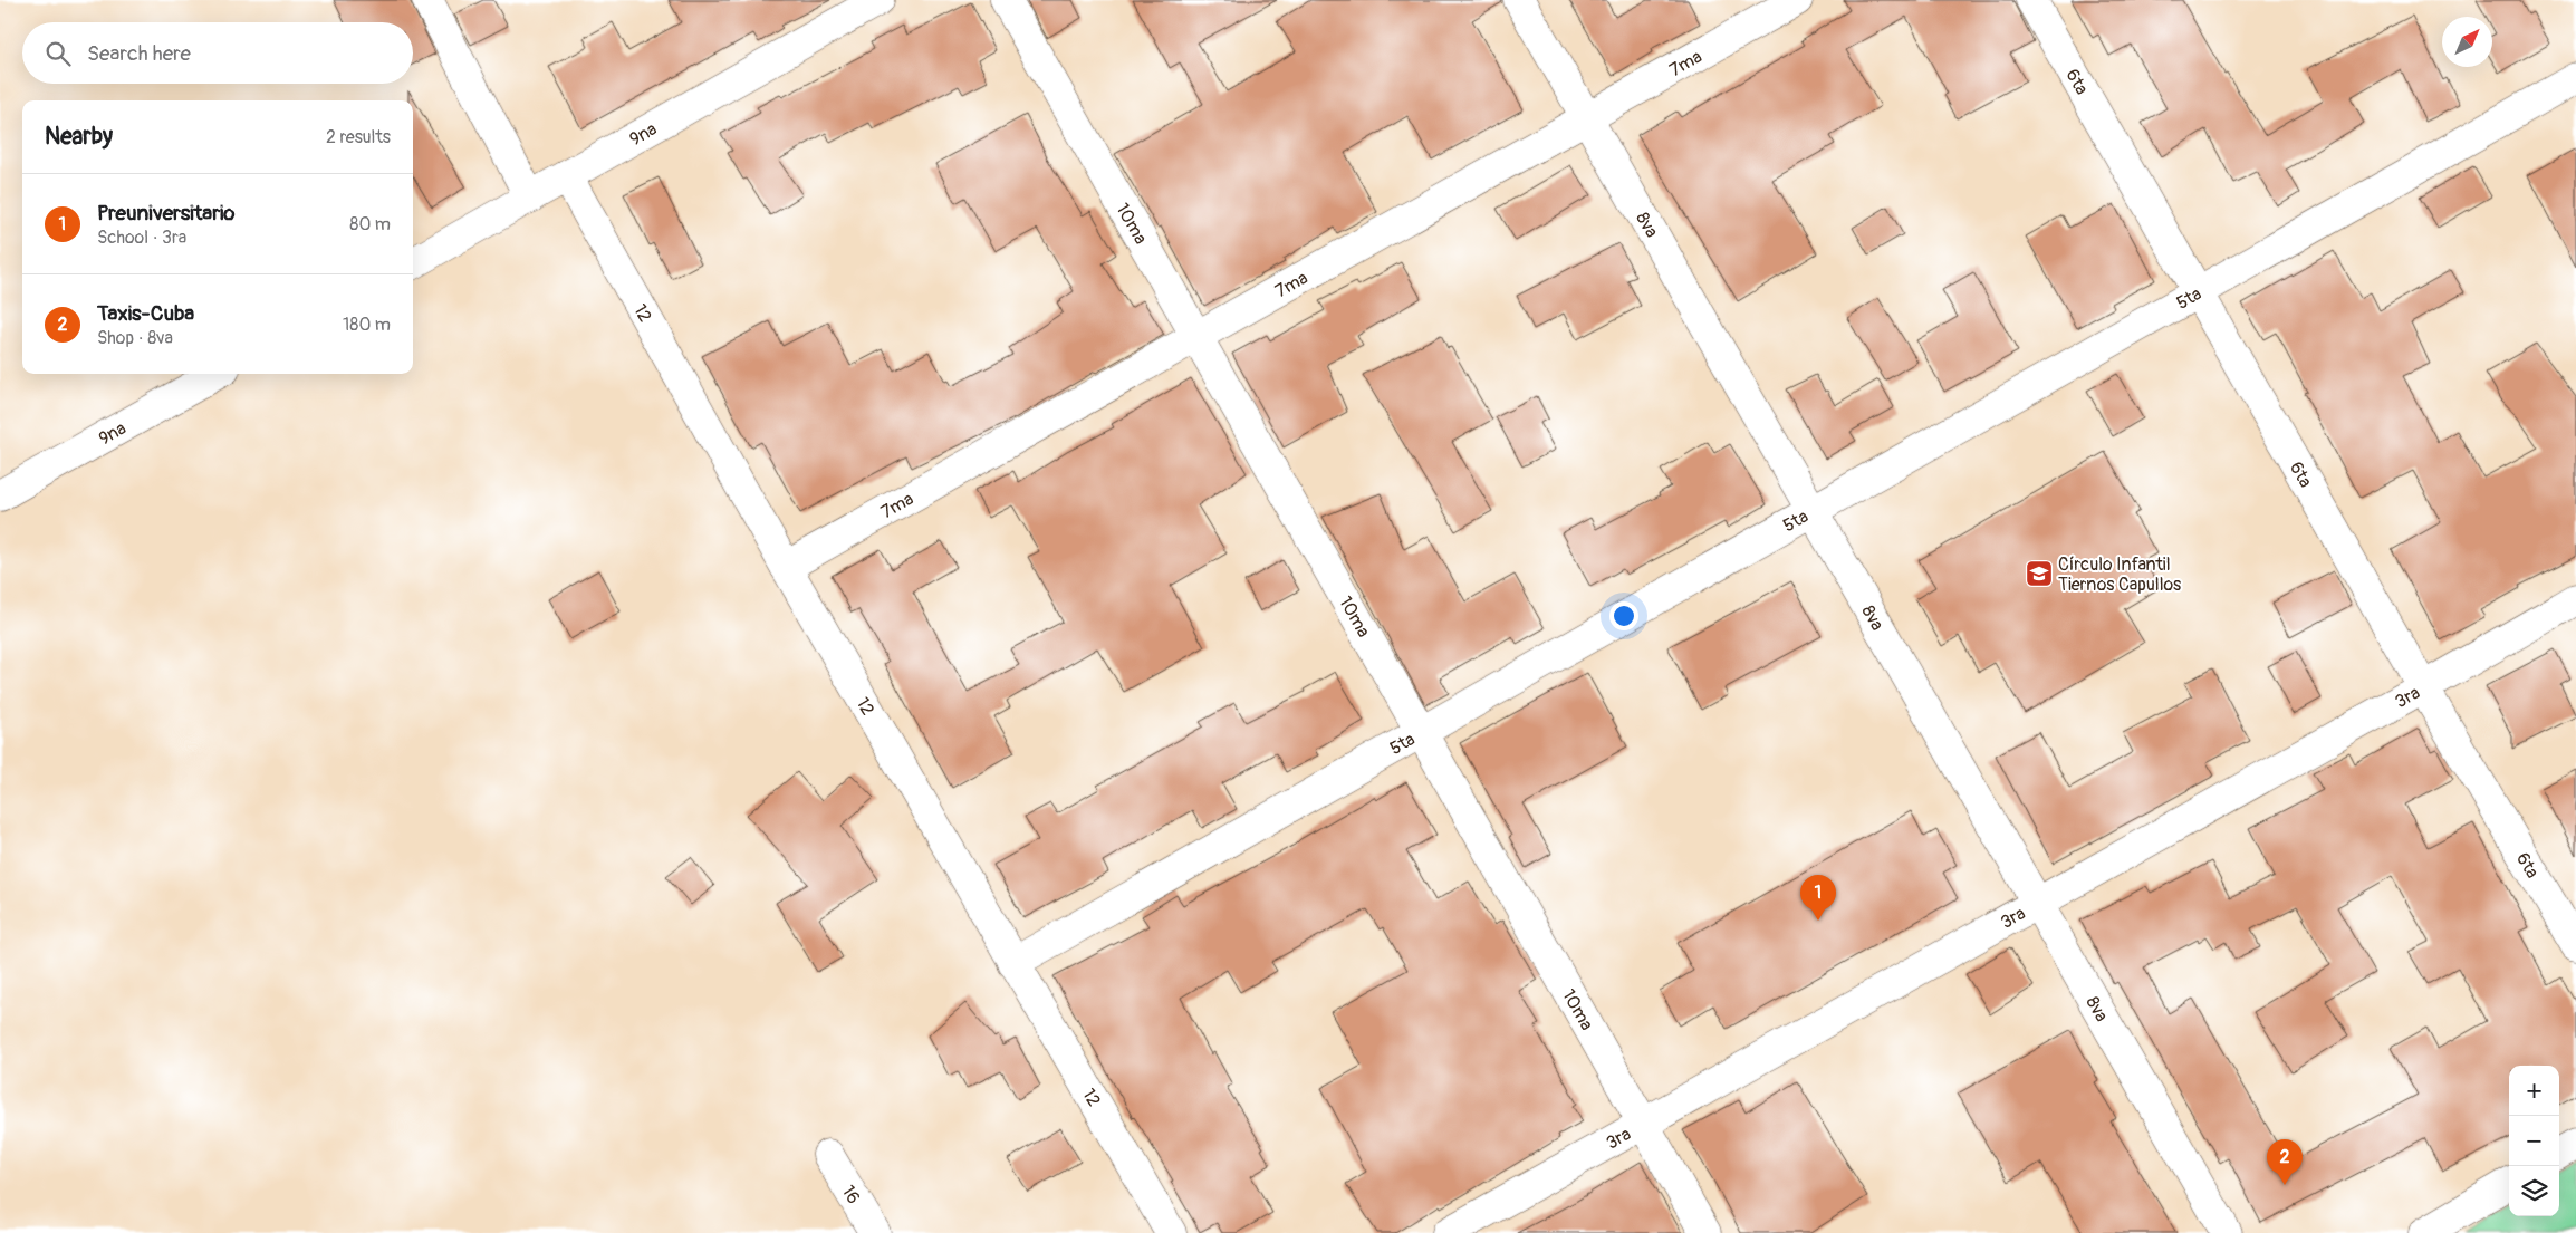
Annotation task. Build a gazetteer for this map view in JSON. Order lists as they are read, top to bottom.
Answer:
{
  "streets": {
    "street": [
      "7ma",
      "6ta",
      "9na",
      "10ma",
      "8va",
      "5ta",
      "12",
      "3ra",
      "16"
    ]
  },
  "crossings": [
    ["7ma", "10ma"],
    ["7ma", "8va"],
    ["7ma", "12"],
    ["6ta", "5ta"],
    ["6ta", "3ra"],
    ["9na", "12"],
    ["10ma", "5ta"],
    ["10ma", "3ra"],
    ["8va", "5ta"],
    ["8va", "3ra"],
    ["5ta", "12"]
  ],
  "places": {
    "school or university": ["Círculo Infantil Tiernos Capullos"]
  },
  "north": "top right",
  "page": {
    "search": "Search here",
    "heading": ["Nearby", "2 results"],
    "list": [
      {
        "mark": "1",
        "name": "Preuniversitario",
        "note": "School · 3ra",
        "value": "80 m"
      },
      {
        "mark": "2",
        "name": "Taxis-Cuba",
        "note": "Shop · 8va",
        "value": "180 m"
      }
    ],
    "pins": ["1", "2"],
    "map_buttons": ["+", "−"]
  }
}
